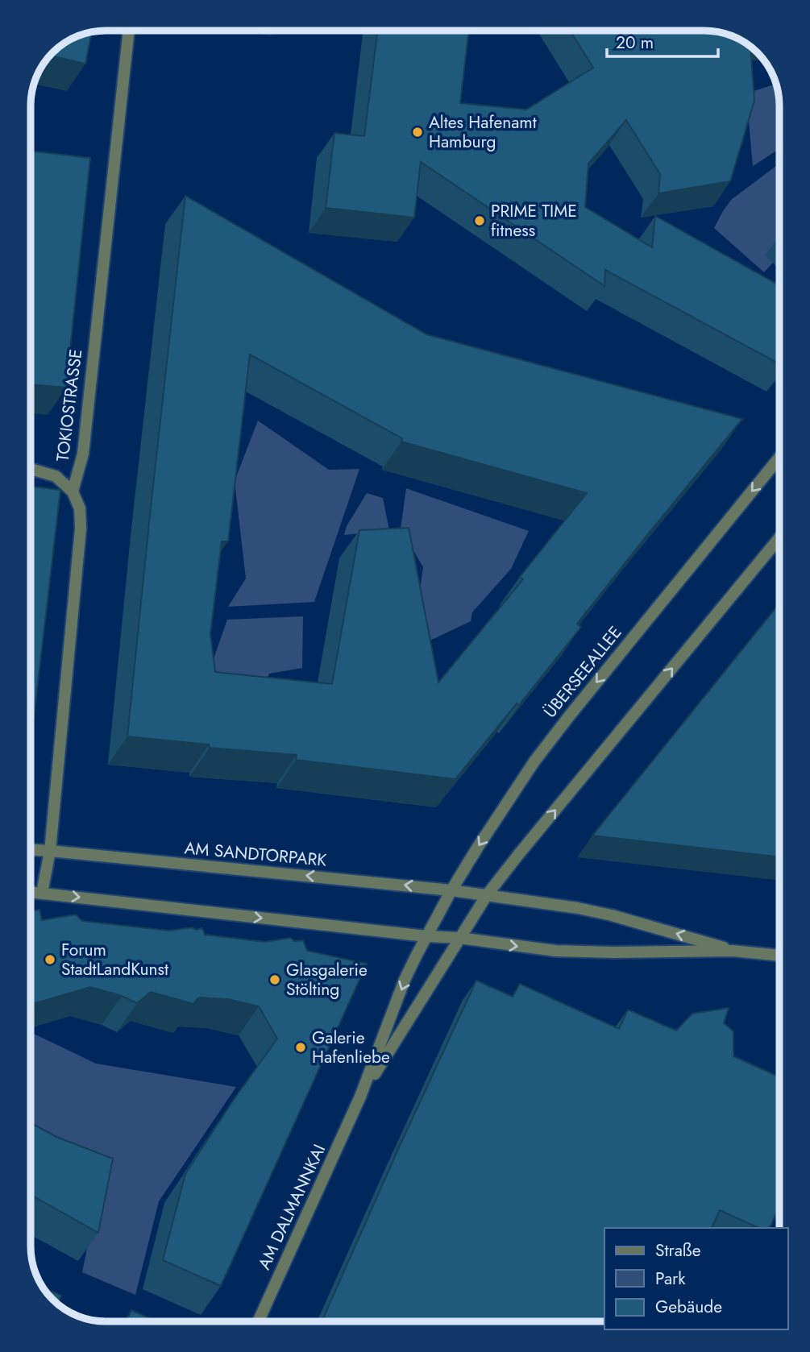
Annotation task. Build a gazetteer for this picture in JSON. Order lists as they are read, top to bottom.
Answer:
{
  "streets": {
    "street": [
      "TOKIOSTRASSE",
      "ÜBERSEEALLEE",
      "AM SANDTORPARK",
      "AM DALMANNKAI"
    ]
  },
  "crossings": [
    ["ÜBERSEEALLEE", "AM SANDTORPARK"],
    ["ÜBERSEEALLEE", "AM DALMANNKAI"]
  ],
  "places": [
    "Altes Hafenamt Hamburg",
    "PRIME TIME fitness",
    "Forum StadtLandKunst",
    "Glasgalerie Stölting",
    "Galerie Hafenliebe"
  ],
  "legend": ["Straße", "Park", "Gebäude"],
  "scale_bar": "20 m"
}
